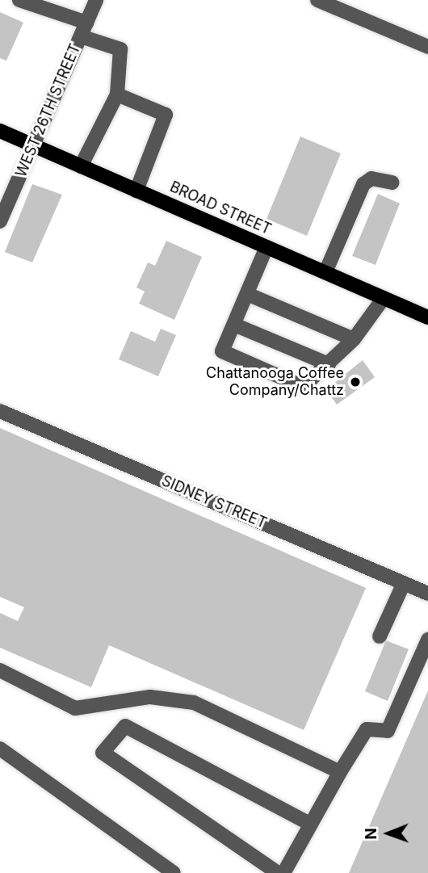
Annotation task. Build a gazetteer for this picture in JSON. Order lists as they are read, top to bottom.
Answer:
{
  "streets": {
    "main road": ["BROAD STREET"],
    "street": ["WEST 26TH STREET", "SIDNEY STREET"]
  },
  "crossings": [
    ["WEST 26TH STREET", "BROAD STREET"]
  ],
  "places": ["Chattanooga Coffee Company/Chattz"],
  "north": "left"
}
